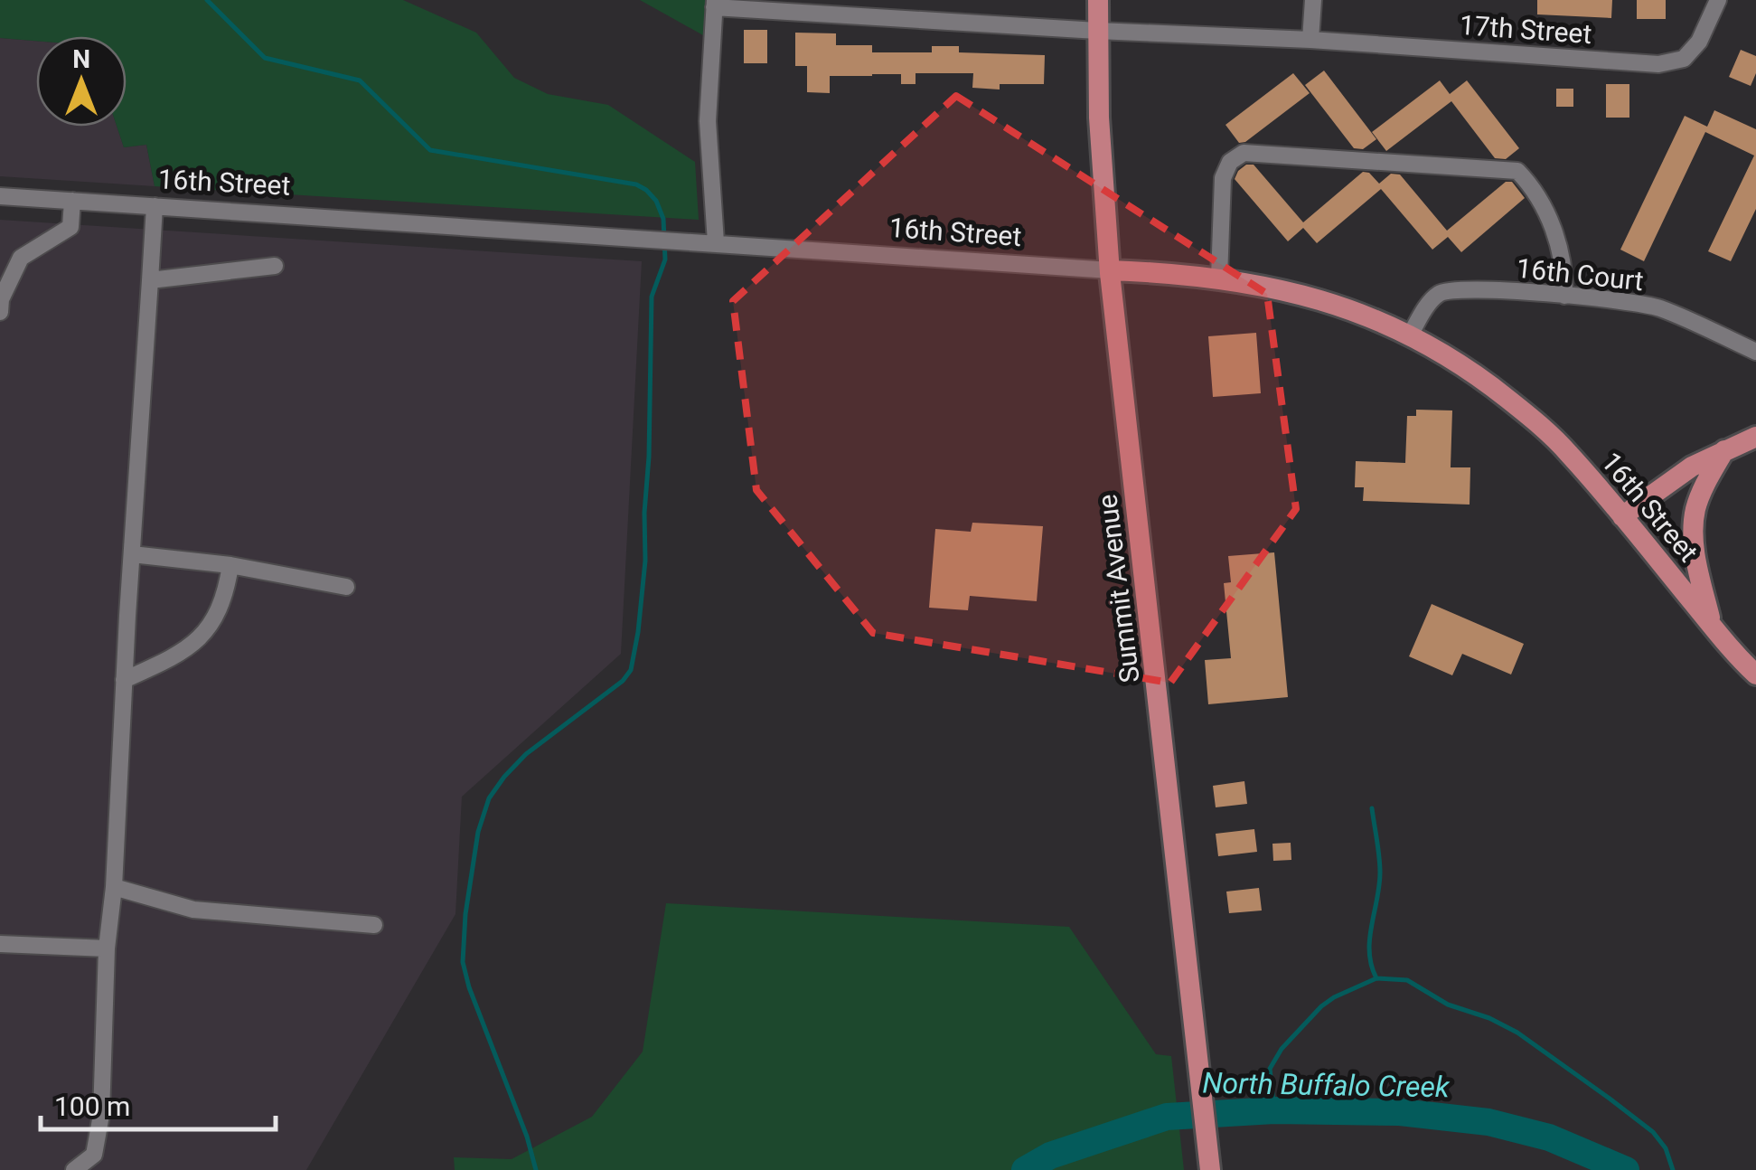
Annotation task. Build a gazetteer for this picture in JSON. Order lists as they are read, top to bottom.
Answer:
{
  "streets": {
    "main road": ["16th Street", "Summit Avenue"],
    "street": ["17th Street", "16th Court"]
  },
  "crossings": [
    ["17th Street", "Summit Avenue"],
    ["16th Street", "16th Court"],
    ["16th Street", "Summit Avenue"]
  ],
  "water": ["North Buffalo Creek"],
  "scale_bar": "100 m",
  "north": "top"
}
